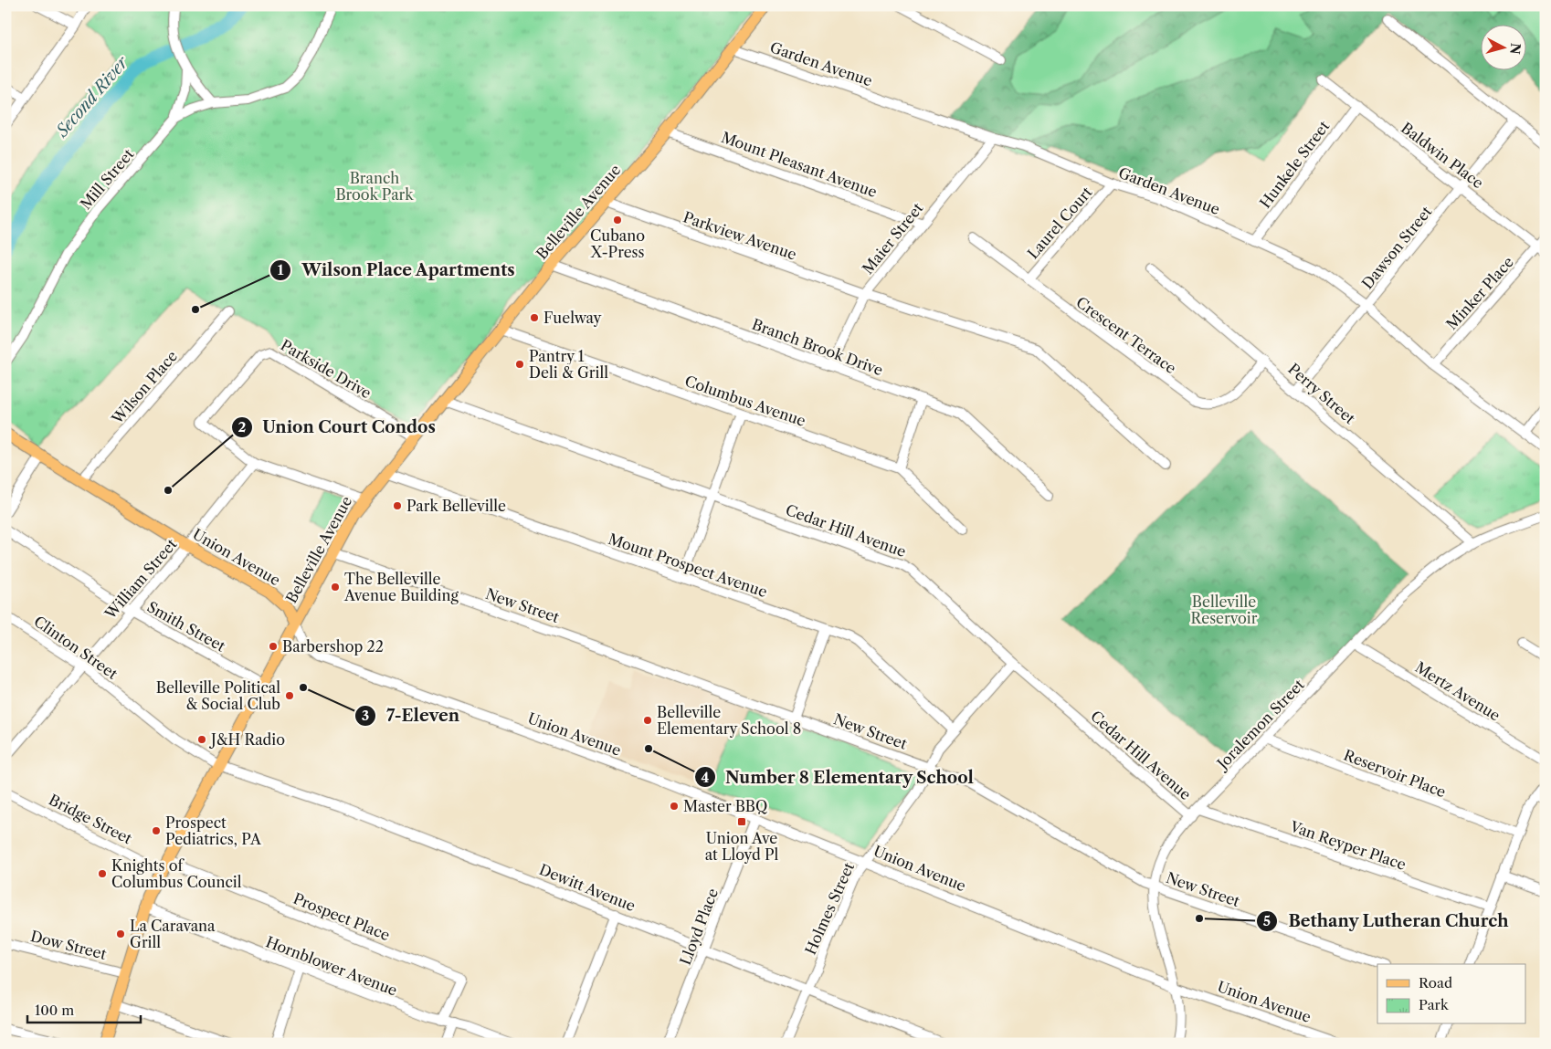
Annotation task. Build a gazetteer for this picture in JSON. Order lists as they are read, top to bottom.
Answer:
{
  "streets": {
    "main road": ["Belleville Avenue", "Union Avenue"],
    "street": [
      "Garden Avenue",
      "Baldwin Place",
      "Mount Pleasant Avenue",
      "Hunkele Street",
      "Mill Street",
      "Laurel Court",
      "Parkview Avenue",
      "Maier Street",
      "Dawson Street",
      "Minker Place",
      "Crescent Terrace",
      "Branch Brook Drive",
      "Parkside Drive",
      "Wilson Place",
      "Perry Street",
      "Columbus Avenue",
      "Cedar Hill Avenue",
      "Mount Prospect Avenue",
      "William Street",
      "New Street",
      "Smith Street",
      "Clinton Street",
      "Mertz Avenue",
      "Joralemon Street",
      "Reservoir Place",
      "Bridge Street",
      "Van Reyper Place",
      "Dewitt Avenue",
      "Holmes Street",
      "Prospect Place",
      "Lloyd Place",
      "Dow Street",
      "Hornblower Avenue"
    ]
  },
  "crossings": [
    ["Garden Avenue", "Hunkele Street"],
    ["Garden Avenue", "Belleville Avenue"],
    ["Garden Avenue", "Laurel Court"],
    ["Garden Avenue", "Maier Street"],
    ["Garden Avenue", "Dawson Street"],
    ["Garden Avenue", "Minker Place"],
    ["Baldwin Place", "Hunkele Street"],
    ["Baldwin Place", "Dawson Street"],
    ["Baldwin Place", "Minker Place"],
    ["Mount Pleasant Avenue", "Belleville Avenue"],
    ["Mount Pleasant Avenue", "Maier Street"],
    ["Belleville Avenue", "Parkview Avenue"],
    ["Belleville Avenue", "Branch Brook Drive"],
    ["Belleville Avenue", "Parkside Drive"],
    ["Belleville Avenue", "Columbus Avenue"],
    ["Belleville Avenue", "Cedar Hill Avenue"],
    ["Belleville Avenue", "Union Avenue"],
    ["Belleville Avenue", "Mount Prospect Avenue"],
    ["Belleville Avenue", "New Street"],
    ["Belleville Avenue", "Smith Street"],
    ["Belleville Avenue", "Clinton Street"],
    ["Belleville Avenue", "Bridge Street"],
    ["Belleville Avenue", "Dewitt Avenue"],
    ["Belleville Avenue", "Prospect Place"],
    ["Belleville Avenue", "Dow Street"],
    ["Belleville Avenue", "Hornblower Avenue"],
    ["Laurel Court", "Crescent Terrace"],
    ["Parkview Avenue", "Maier Street"],
    ["Maier Street", "Branch Brook Drive"],
    ["Dawson Street", "Perry Street"],
    ["Crescent Terrace", "Perry Street"],
    ["Parkside Drive", "William Street"],
    ["Wilson Place", "Union Avenue"],
    ["Perry Street", "Joralemon Street"],
    ["Cedar Hill Avenue", "Joralemon Street"],
    ["Cedar Hill Avenue", "Holmes Street"],
    ["Union Avenue", "William Street"],
    ["Union Avenue", "Joralemon Street"],
    ["Union Avenue", "Holmes Street"],
    ["Union Avenue", "Lloyd Place"],
    ["Mount Prospect Avenue", "Holmes Street"],
    ["William Street", "Smith Street"],
    ["William Street", "Clinton Street"],
    ["New Street", "Joralemon Street"],
    ["New Street", "Holmes Street"],
    ["Clinton Street", "Dewitt Avenue"],
    ["Mertz Avenue", "Joralemon Street"],
    ["Joralemon Street", "Reservoir Place"],
    ["Joralemon Street", "Van Reyper Place"],
    ["Bridge Street", "Prospect Place"],
    ["Dewitt Avenue", "Holmes Street"],
    ["Dewitt Avenue", "Lloyd Place"],
    ["Prospect Place", "Hornblower Avenue"]
  ],
  "water": ["Second River"],
  "parks": ["Branch Brook Park", "Belleville Reservoir"],
  "places": {
    "other": [
      "Cubano X-Press",
      "Wilson Place Apartments",
      "Fuelway",
      "Pantry 1 Deli & Grill",
      "Union Court Condos",
      "Park Belleville",
      "The Belleville Avenue Building",
      "Barbershop 22",
      "7-Eleven",
      "Belleville Political & Social Club",
      "Belleville Elementary School 8",
      "J&H Radio",
      "Number 8 Elementary School",
      "Master BBQ",
      "Prospect Pediatrics, PA",
      "Knights of Columbus Council",
      "Bethany Lutheran Church",
      "La Caravana Grill"
    ],
    "transit": ["Union Ave at Lloyd Pl"]
  },
  "legend": ["Road", "Park"],
  "scale_bar": "100 m",
  "north": "right"
}
